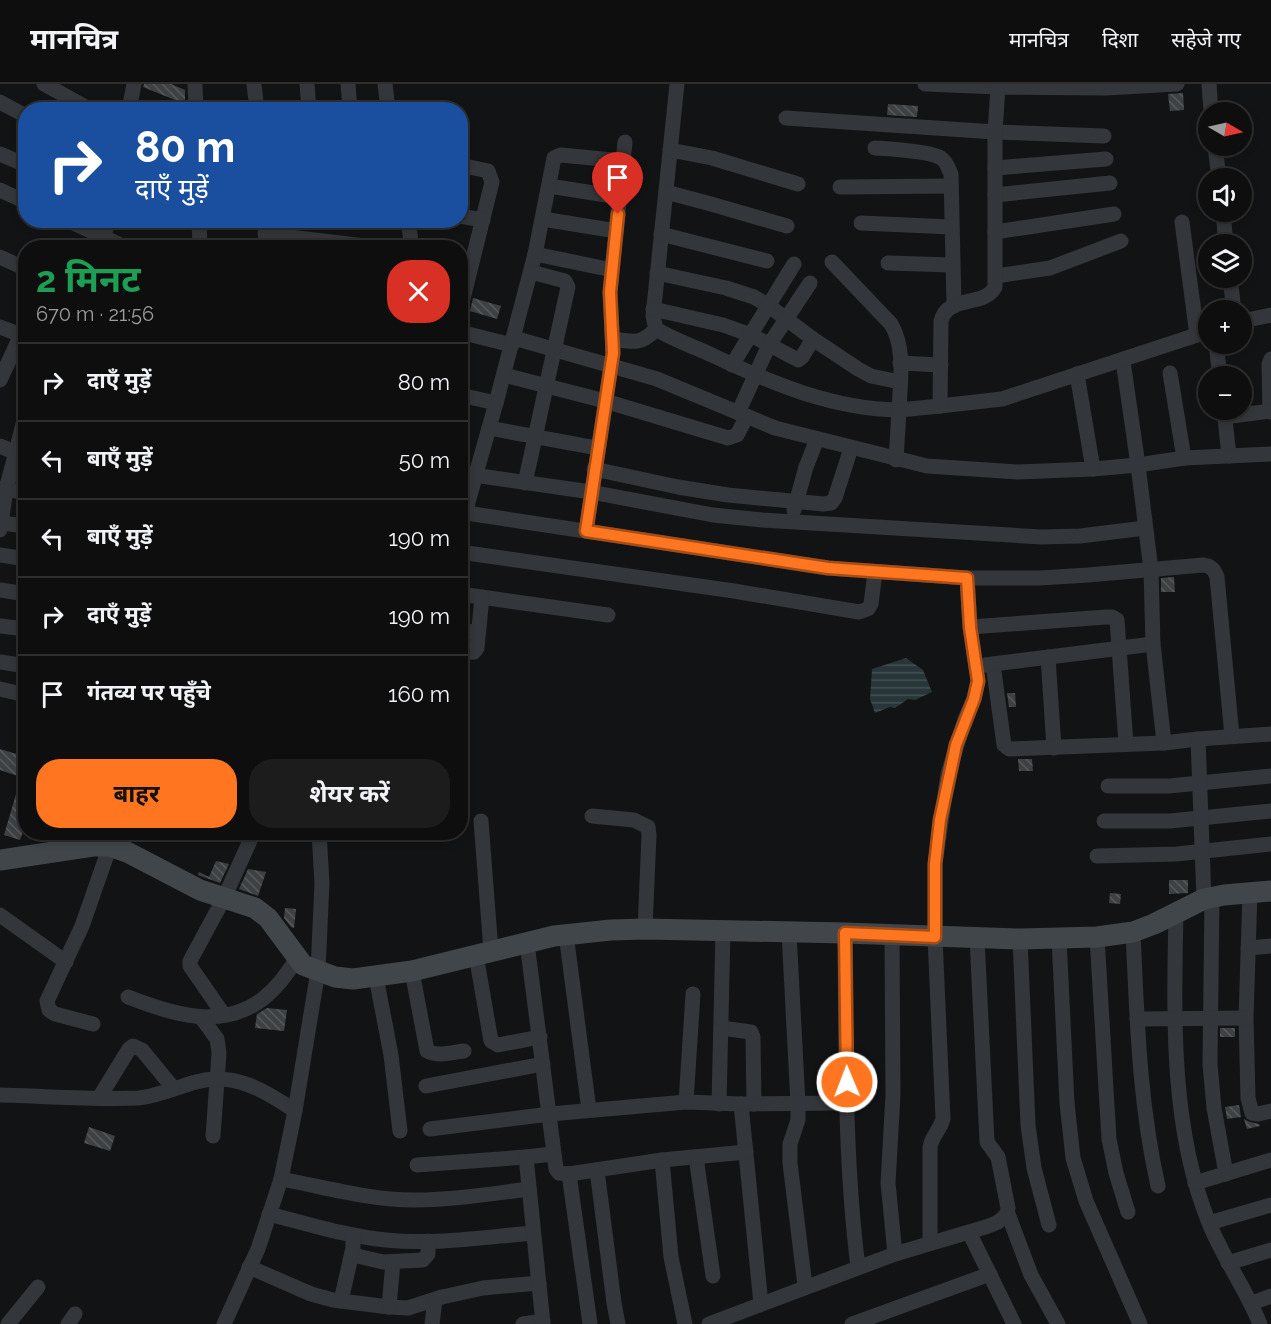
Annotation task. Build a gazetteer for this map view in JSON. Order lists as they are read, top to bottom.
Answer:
{
  "north": "right",
  "page": {
    "header": "मानचित्र",
    "nav": ["मानचित्र", "दिशा", "सहेजे गए"],
    "map_buttons": ["+", "−"],
    "turn": ["80 m", "दाएँ मुड़ें"],
    "heading": ["2 मिनट", "670 m · 21:56"],
    "list": [
      {
        "name": "दाएँ मुड़ें",
        "value": "80 m"
      },
      {
        "name": "बाएँ मुड़ें",
        "value": "50 m"
      },
      {
        "name": "बाएँ मुड़ें",
        "value": "190 m"
      },
      {
        "name": "दाएँ मुड़ें",
        "value": "190 m"
      },
      {
        "name": "गंतव्य पर पहुँचे",
        "value": "160 m"
      }
    ],
    "buttons": ["बाहर", "शेयर करें"]
  }
}
